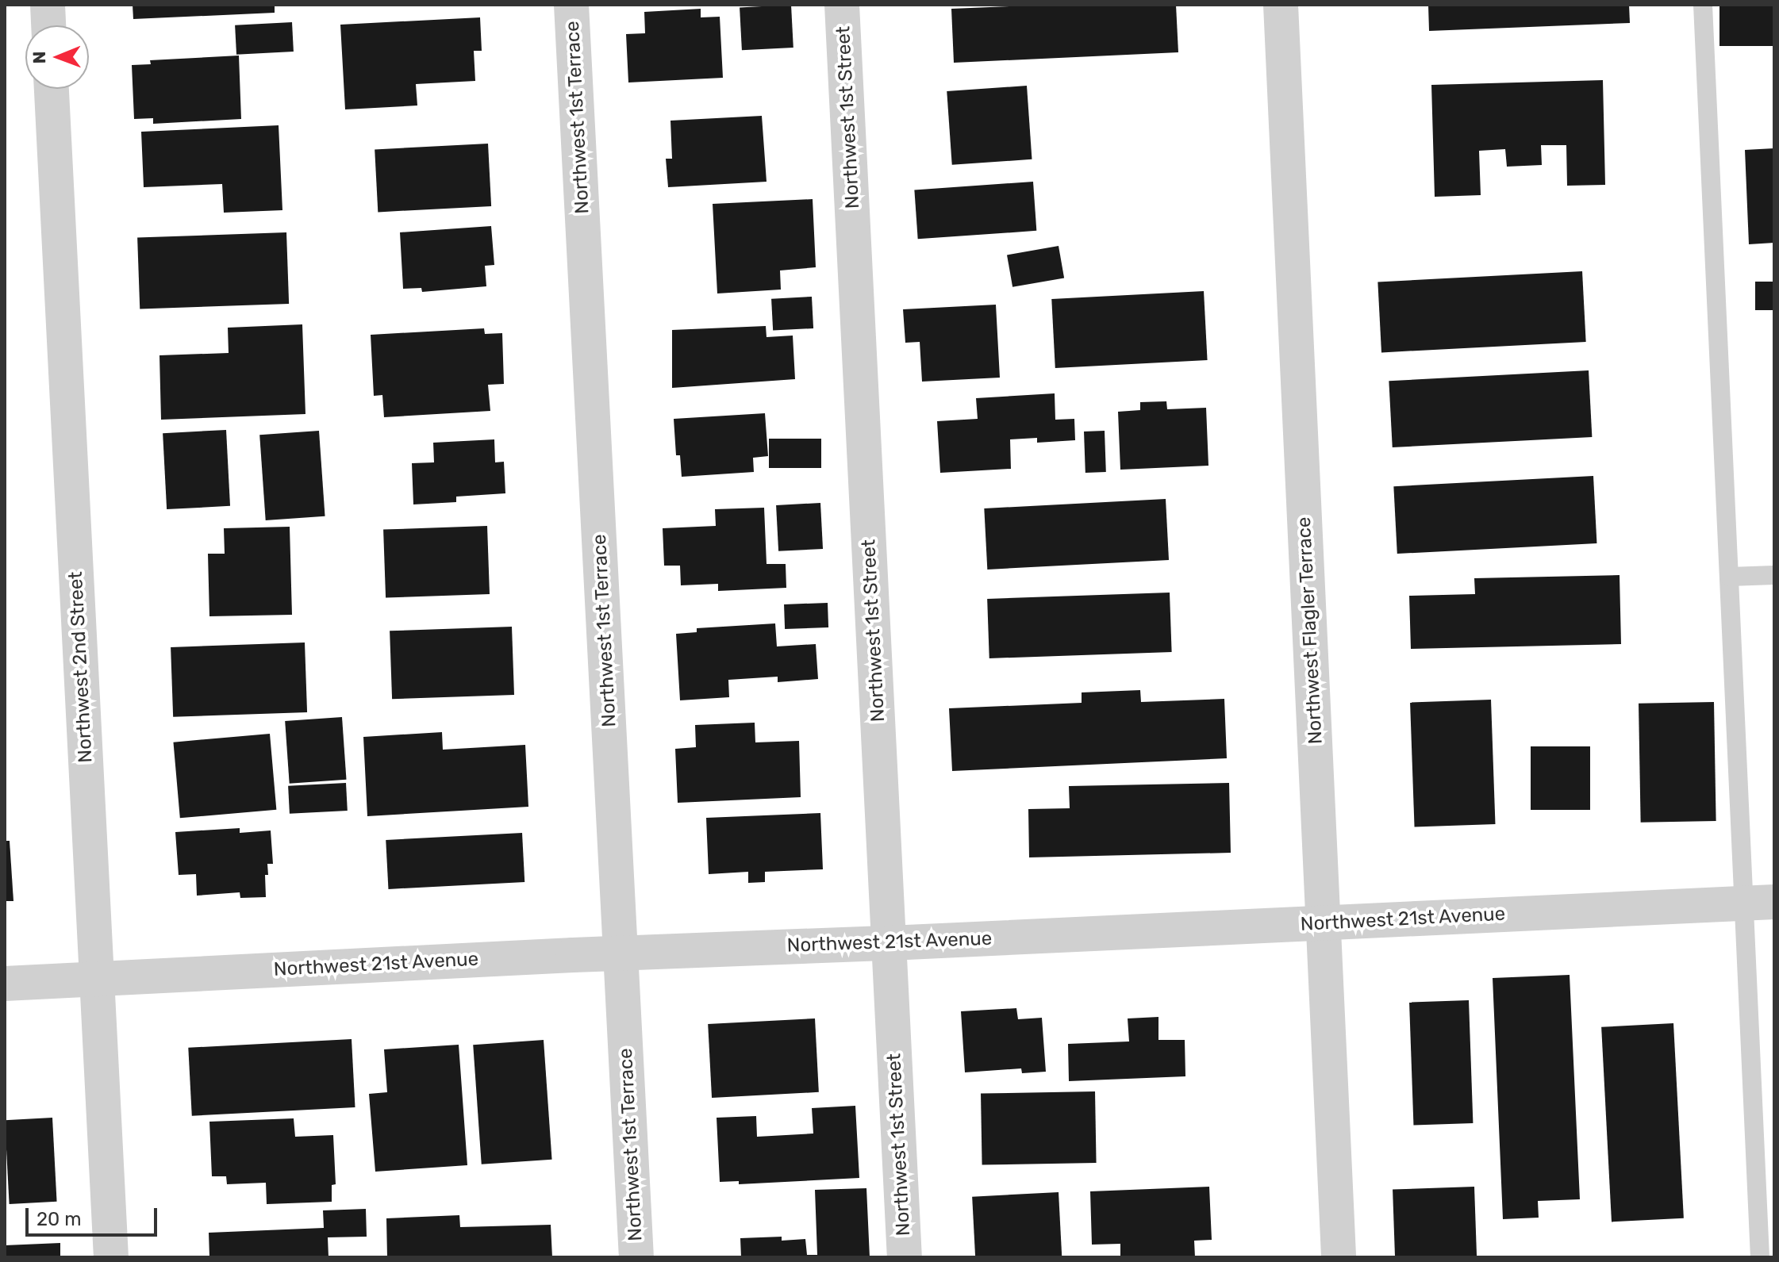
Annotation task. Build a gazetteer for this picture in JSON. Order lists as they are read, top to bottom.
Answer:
{
  "streets": {
    "street": [
      "Northwest 1st Terrace",
      "Northwest 1st Street",
      "Northwest Flagler Terrace",
      "Northwest 2nd Street",
      "Northwest 21st Avenue"
    ]
  },
  "crossings": [
    ["Northwest 1st Terrace", "Northwest 21st Avenue"],
    ["Northwest 1st Street", "Northwest 21st Avenue"],
    ["Northwest Flagler Terrace", "Northwest 21st Avenue"],
    ["Northwest 2nd Street", "Northwest 21st Avenue"]
  ],
  "scale_bar": "20 m",
  "north": "left"
}
